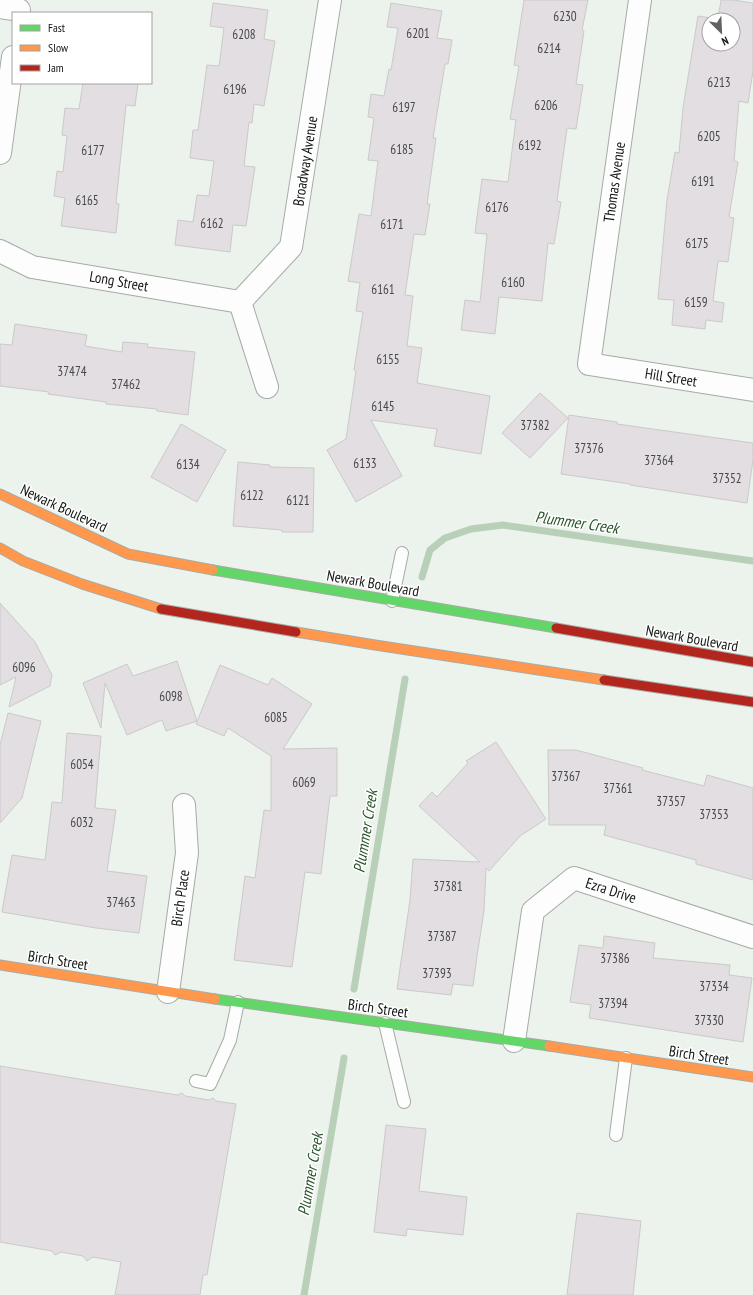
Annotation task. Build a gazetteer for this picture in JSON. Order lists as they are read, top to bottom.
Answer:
{
  "streets": {
    "main road": ["Newark Boulevard", "Birch Street"],
    "street": [
      "Broadway Avenue",
      "Thomas Avenue",
      "Long Street",
      "Hill Street",
      "Ezra Drive",
      "Birch Place"
    ]
  },
  "crossings": [
    ["Broadway Avenue", "Long Street"],
    ["Thomas Avenue", "Hill Street"],
    ["Ezra Drive", "Birch Street"],
    ["Birch Place", "Birch Street"]
  ],
  "water": ["Plummer Creek"],
  "house_numbers": [
    "6230",
    "6201",
    "6208",
    "6214",
    "6213",
    "6196",
    "6206",
    "6197",
    "6205",
    "6192",
    "6185",
    "6177",
    "6191",
    "6165",
    "6176",
    "6162",
    "6171",
    "6175",
    "6160",
    "6161",
    "6159",
    "6155",
    "37474",
    "37462",
    "6145",
    "37382",
    "37376",
    "37364",
    "6133",
    "6134",
    "37352",
    "6122",
    "6121",
    "6096",
    "6098",
    "6085",
    "6054",
    "37367",
    "6069",
    "37361",
    "37357",
    "37353",
    "6032",
    "37381",
    "37463",
    "37387",
    "37386",
    "37393",
    "37334",
    "37394",
    "37330"
  ],
  "legend": ["Fast", "Slow", "Jam"],
  "north": "bottom right"
}
